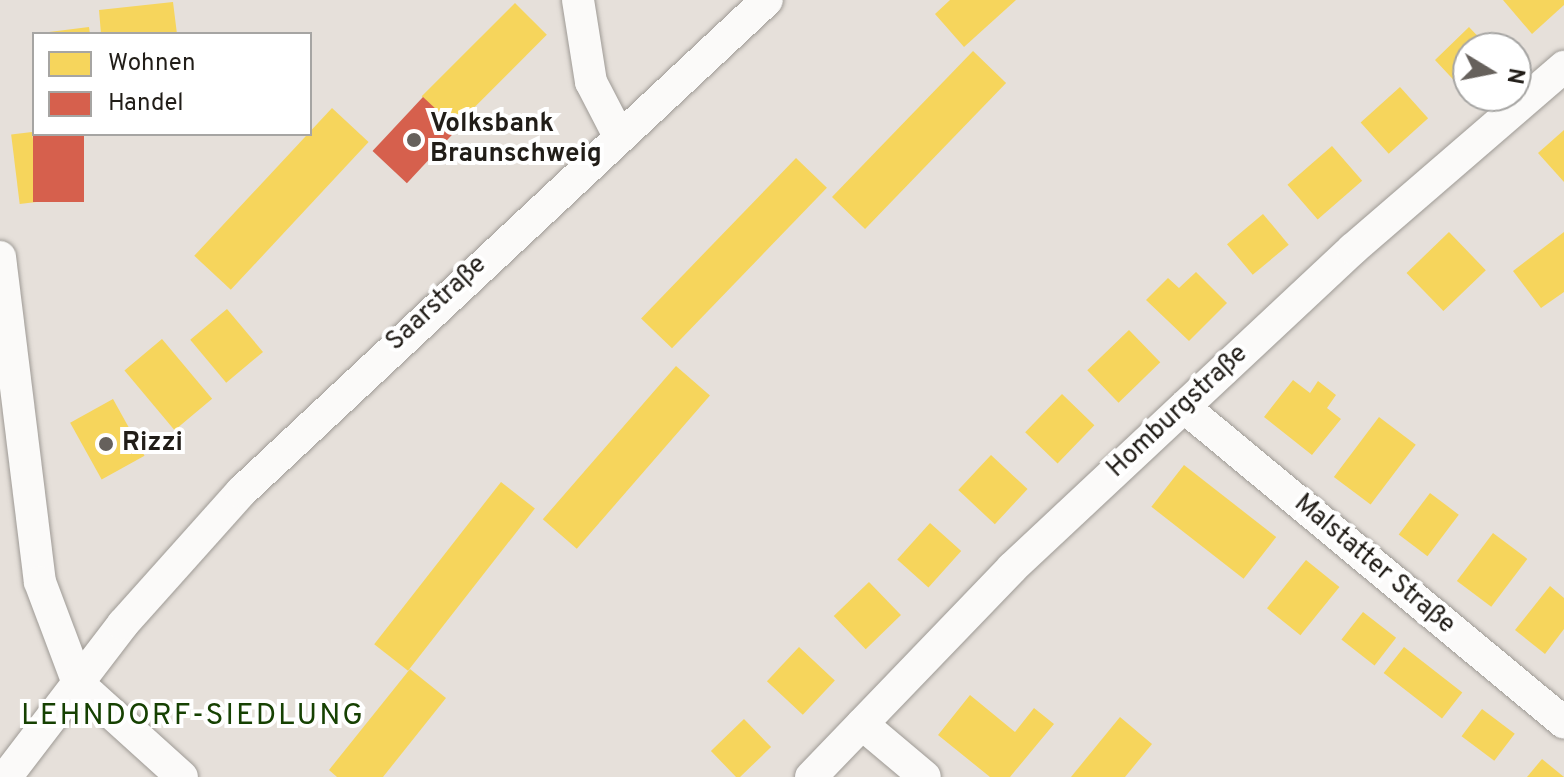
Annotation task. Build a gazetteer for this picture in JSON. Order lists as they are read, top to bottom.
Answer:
{
  "streets": {
    "street": ["Saarstraße", "Homburgstraße", "Malstatter Straße"]
  },
  "crossings": [
    ["Homburgstraße", "Malstatter Straße"]
  ],
  "districts": ["LEHNDORF-SIEDLUNG"],
  "places": ["Volksbank Braunschweig", "Rizzi"],
  "legend": ["Wohnen", "Handel"],
  "north": "right"
}
